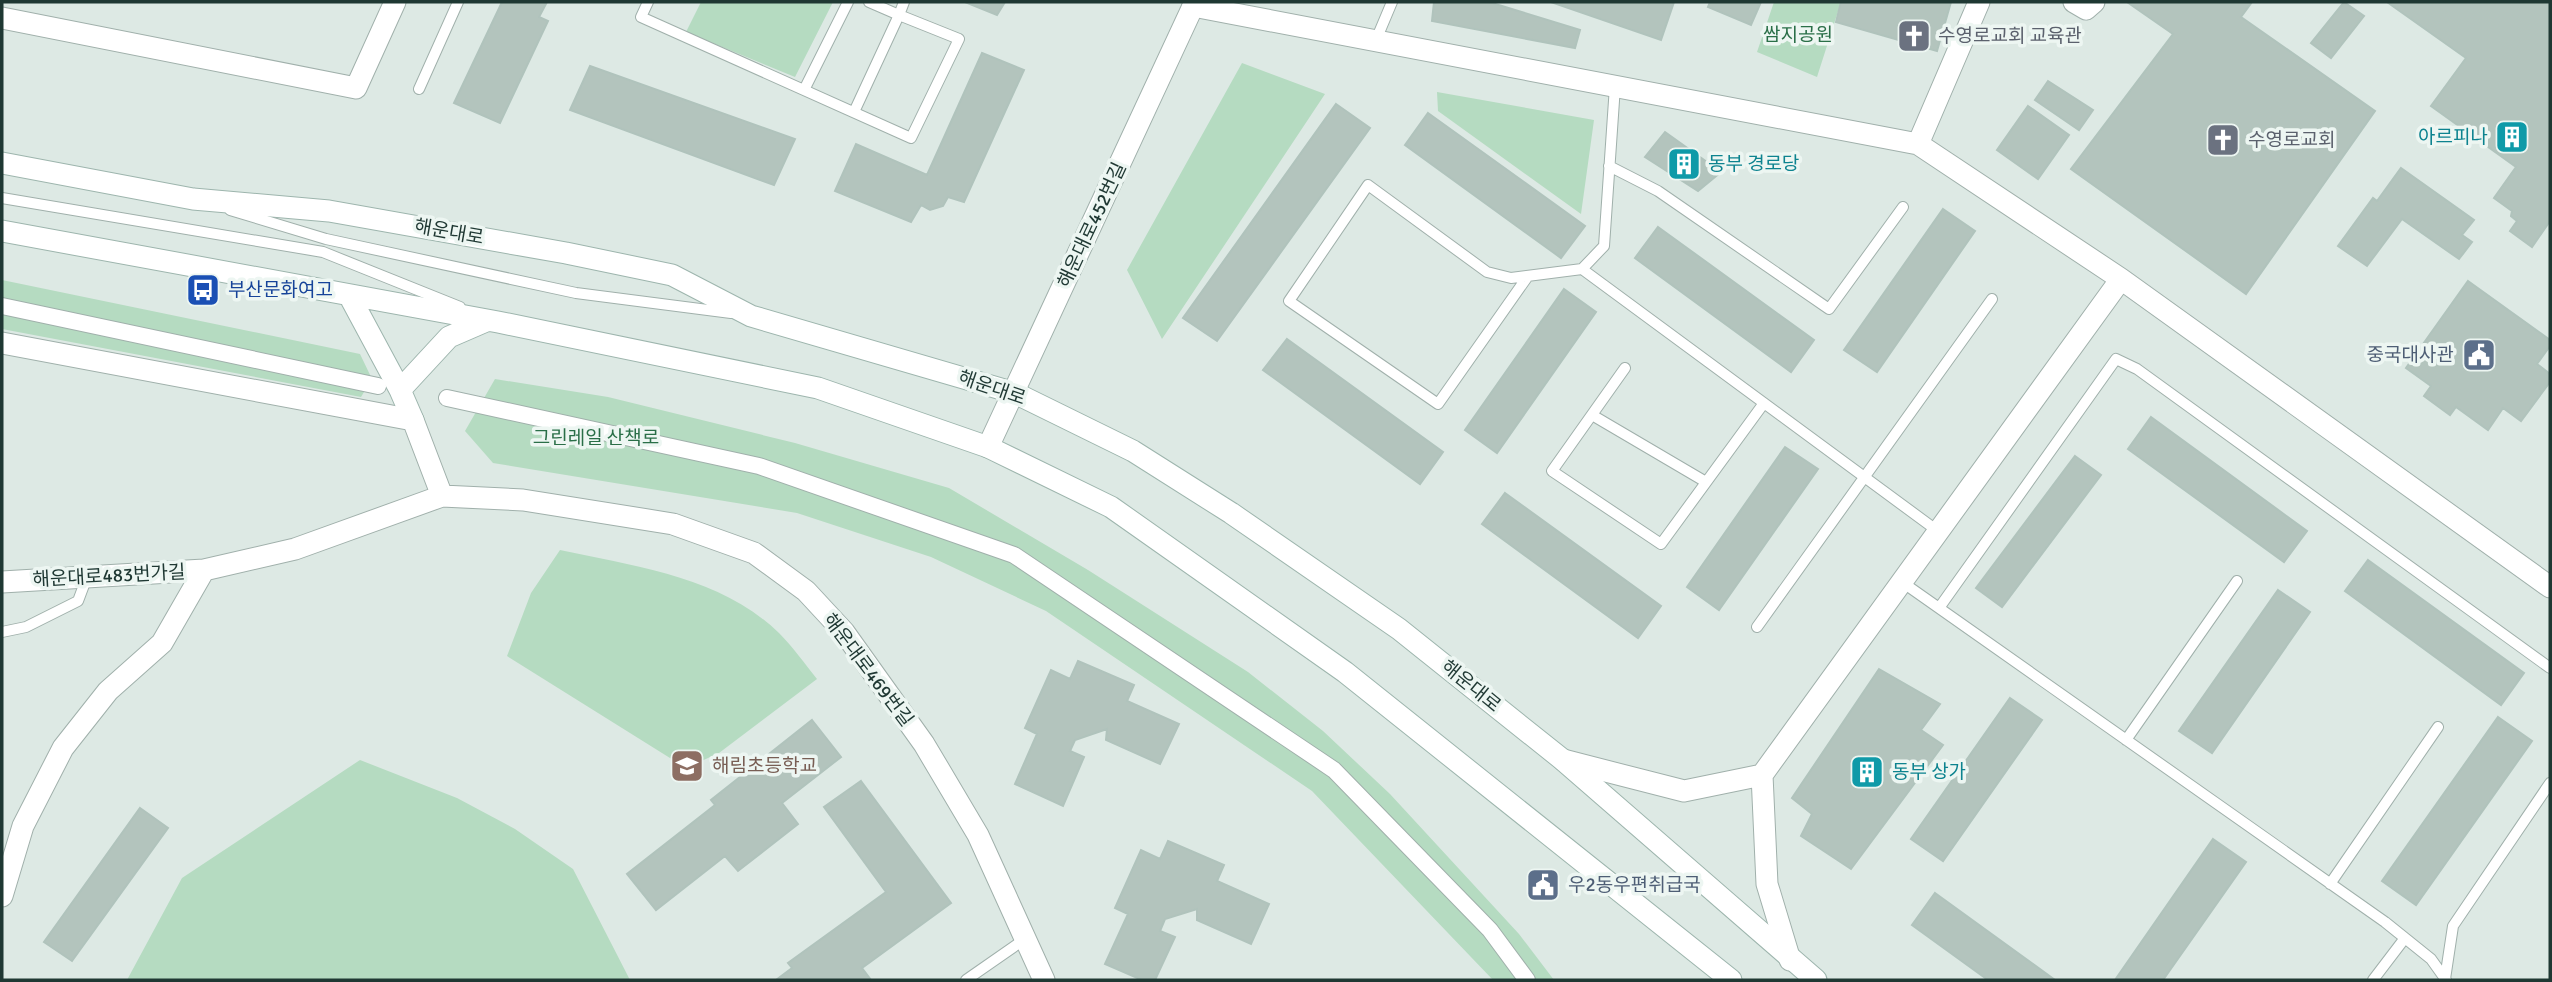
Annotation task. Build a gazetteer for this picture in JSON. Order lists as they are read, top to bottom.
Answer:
{
  "streets": {
    "street": [
      "해운대로452번길",
      "해운대로",
      "해운대로483번가길",
      "해운대로469번길"
    ]
  },
  "crossings": [
    ["해운대로452번길", "해운대로"]
  ],
  "parks": ["쌈지공원", "그린레일 산책로"],
  "places": {
    "church": ["수영로교회 교육관", "수영로교회"],
    "building": ["아르피나", "동부 경로당", "동부 상가"],
    "bus stop": ["부산문화여고"],
    "public building": ["중국대사관", "우2동우편취급국"],
    "school or university": ["해림초등학교"]
  }
}
